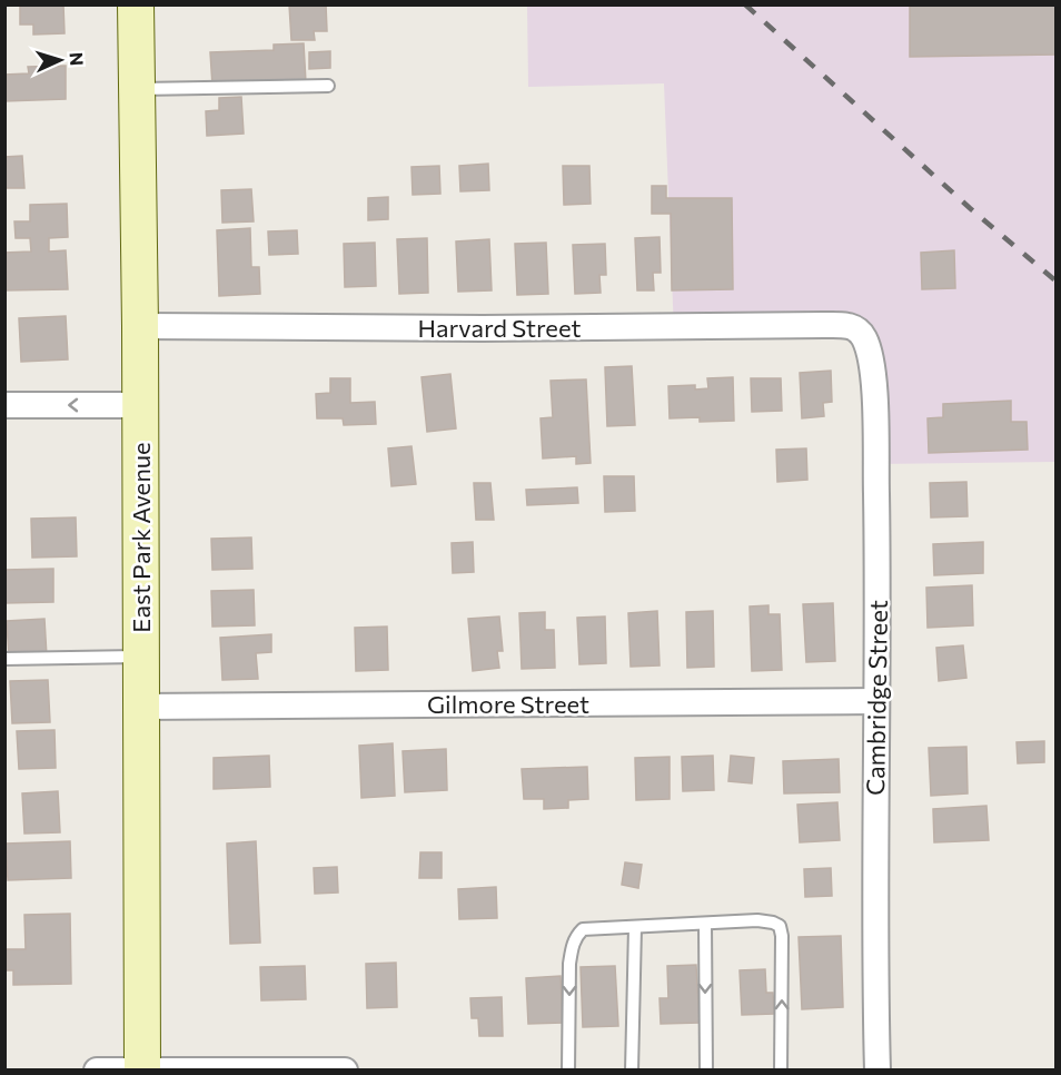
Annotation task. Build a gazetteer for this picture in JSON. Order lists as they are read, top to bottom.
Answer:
{
  "streets": {
    "main road": ["East Park Avenue"],
    "street": ["Harvard Street", "Cambridge Street", "Gilmore Street"]
  },
  "crossings": [
    ["Harvard Street", "East Park Avenue"],
    ["Harvard Street", "Cambridge Street"],
    ["East Park Avenue", "Gilmore Street"],
    ["Cambridge Street", "Gilmore Street"]
  ],
  "north": "right"
}
